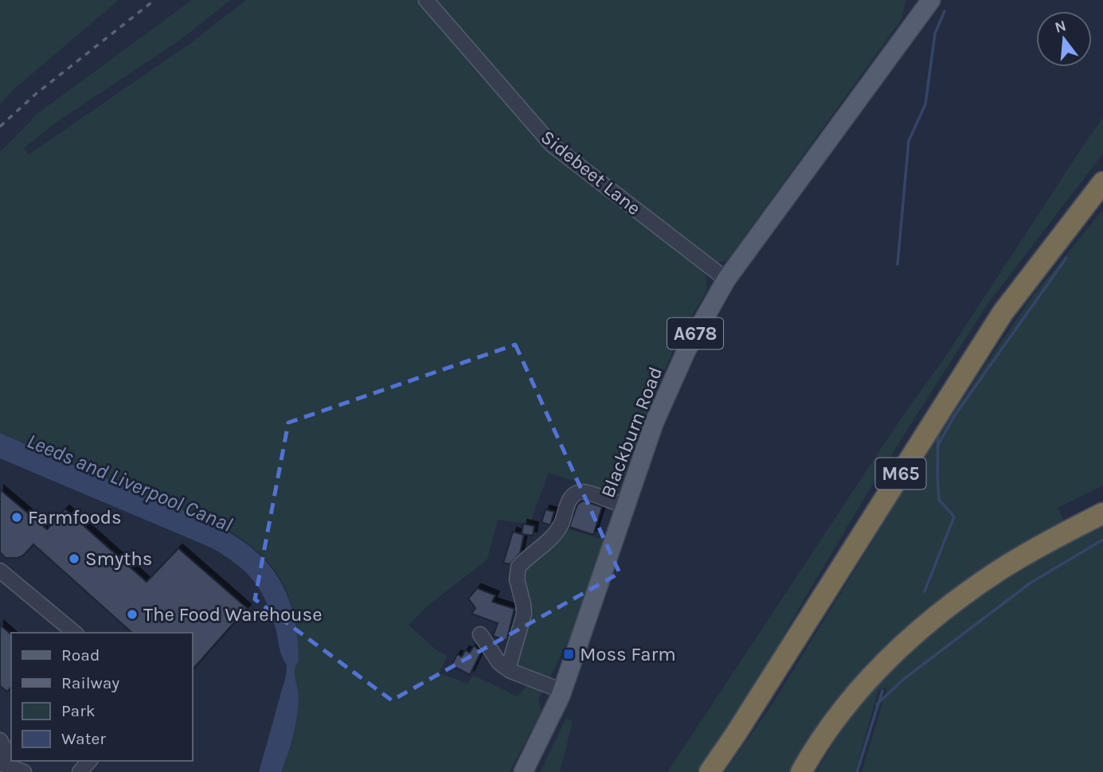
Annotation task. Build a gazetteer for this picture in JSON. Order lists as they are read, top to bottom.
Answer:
{
  "streets": {
    "highway": ["M65"],
    "main road": ["A678", "Blackburn Road"],
    "street": ["Sidebeet Lane"]
  },
  "crossings": [
    ["Sidebeet Lane", "Blackburn Road"]
  ],
  "water": ["Leeds and Liverpool Canal"],
  "places": {
    "other": ["Farmfoods", "Smyths", "The Food Warehouse"],
    "transit": ["Moss Farm"]
  },
  "legend": [
    "Road",
    "Railway",
    "Park",
    "Water"
  ],
  "north": "top"
}
